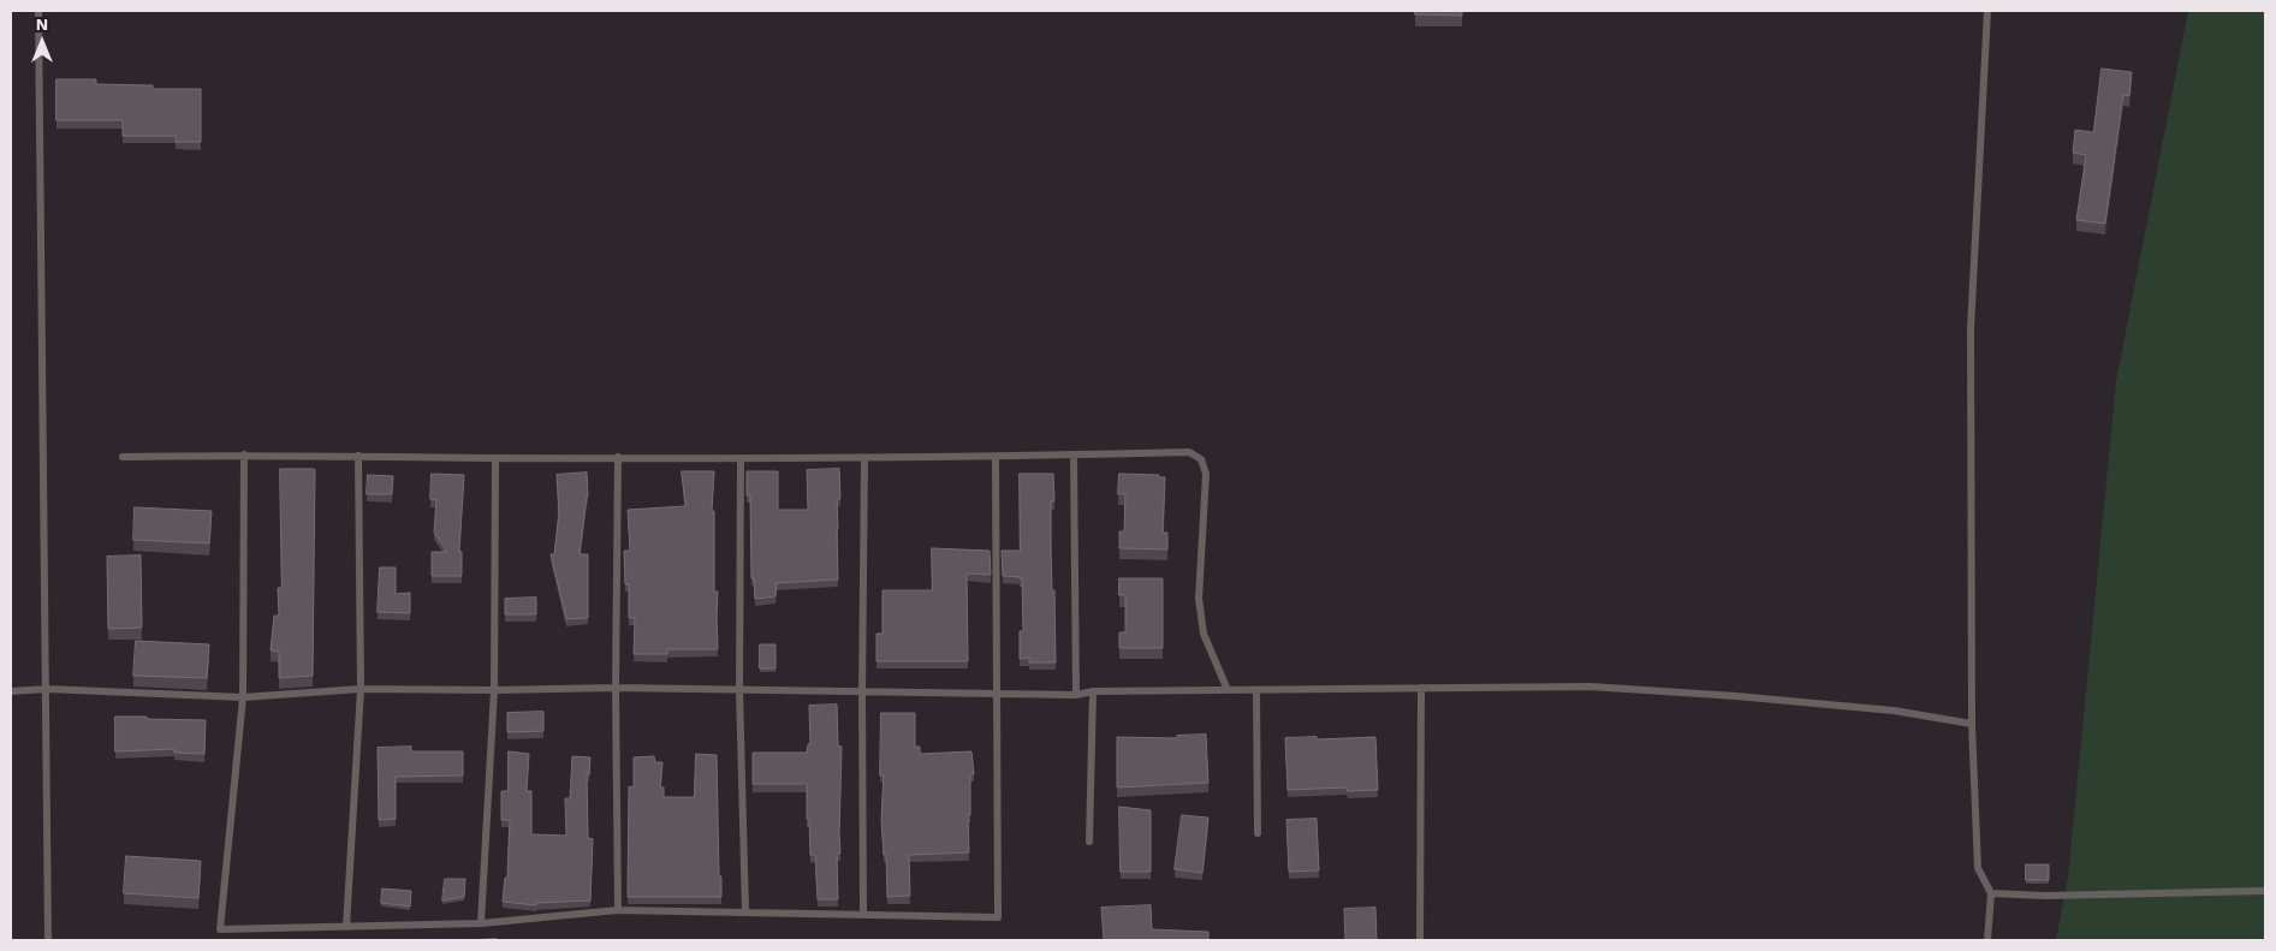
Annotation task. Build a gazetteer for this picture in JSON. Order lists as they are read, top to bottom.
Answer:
{
  "north": "top"
}
